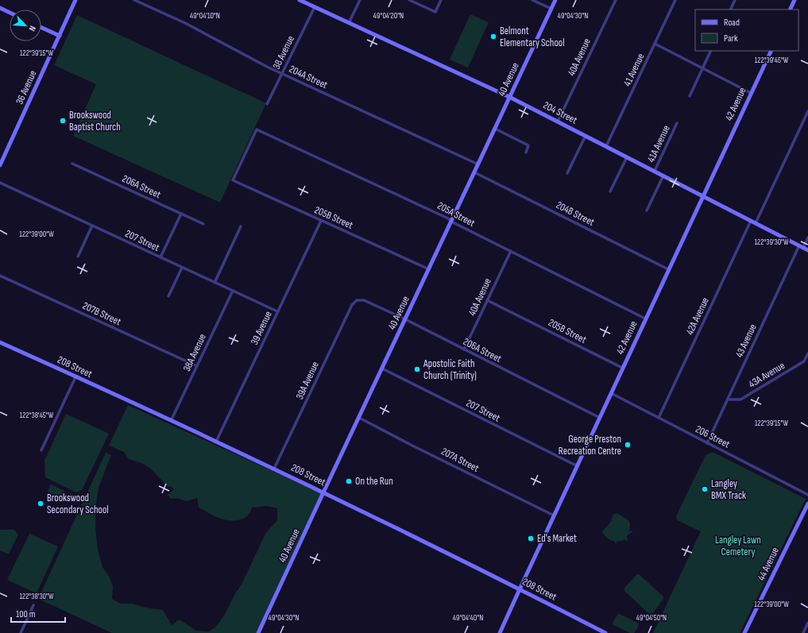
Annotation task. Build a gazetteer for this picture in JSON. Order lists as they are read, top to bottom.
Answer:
{
  "streets": {
    "main road": [
      "40 Avenue",
      "36 Avenue",
      "42 Avenue",
      "204 Street",
      "208 Street",
      "44 Avenue"
    ],
    "street": [
      "38 Avenue",
      "40A Avenue",
      "41 Avenue",
      "204A Street",
      "41A Avenue",
      "206A Street",
      "204B Street",
      "205A Street",
      "205B Street",
      "207 Street",
      "207B Street",
      "42A Avenue",
      "39 Avenue",
      "43 Avenue",
      "38A Avenue",
      "43A Avenue",
      "39A Avenue",
      "206 Street",
      "207A Street"
    ]
  },
  "crossings": [
    ["38 Avenue", "204A Street"],
    ["38 Avenue", "204 Street"],
    ["40A Avenue", "204 Street"],
    ["40A Avenue", "206A Street"],
    ["40A Avenue", "205A Street"],
    ["40A Avenue", "205B Street"],
    ["41 Avenue", "204 Street"],
    ["204A Street", "40 Avenue"],
    ["40 Avenue", "204 Street"],
    ["40 Avenue", "206A Street"],
    ["40 Avenue", "204B Street"],
    ["40 Avenue", "205A Street"],
    ["40 Avenue", "205B Street"],
    ["40 Avenue", "207 Street"],
    ["40 Avenue", "208 Street"],
    ["40 Avenue", "207A Street"],
    ["42 Avenue", "204 Street"],
    ["42 Avenue", "206A Street"],
    ["42 Avenue", "204B Street"],
    ["42 Avenue", "205A Street"],
    ["42 Avenue", "205B Street"],
    ["42 Avenue", "207 Street"],
    ["42 Avenue", "208 Street"],
    ["42 Avenue", "206 Street"],
    ["42 Avenue", "207A Street"],
    ["204 Street", "41A Avenue"],
    ["204 Street", "42A Avenue"],
    ["204 Street", "43 Avenue"],
    ["206A Street", "39A Avenue"],
    ["205A Street", "205B Street"],
    ["205B Street", "39 Avenue"],
    ["207 Street", "39 Avenue"],
    ["207 Street", "38A Avenue"],
    ["207B Street", "38A Avenue"],
    ["42A Avenue", "206 Street"],
    ["39 Avenue", "208 Street"],
    ["43 Avenue", "43A Avenue"],
    ["43 Avenue", "206 Street"],
    ["38A Avenue", "208 Street"],
    ["208 Street", "39A Avenue"]
  ],
  "parks": ["Langley Lawn Cemetery"],
  "places": [
    "Belmont Elementary School",
    "Brookswood Baptist Church",
    "Apostolic Faith Church (Trinity)",
    "George Preston Recreation Centre",
    "On the Run",
    "Langley BMX Track",
    "Brookswood Secondary School",
    "Ed's Market"
  ],
  "legend": ["Road", "Park"],
  "scale_bar": "100 m",
  "north": "bottom right",
  "coordinates": [
    "49°04'10\"N",
    "49°04'20\"N",
    "49°04'30\"N",
    "122°39'15\"W",
    "122°39'45\"W",
    "122°39'00\"W",
    "122°39'30\"W",
    "122°38'45\"W",
    "122°38'30\"W",
    "49°04'50\"N",
    "49°04'40\"N"
  ]
}
